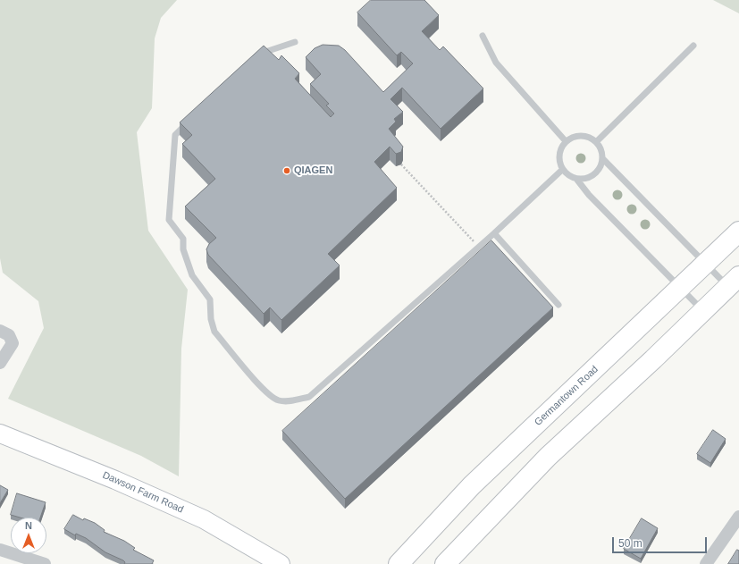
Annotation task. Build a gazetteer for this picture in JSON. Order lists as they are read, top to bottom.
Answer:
{
  "streets": {
    "main road": ["Germantown Road"],
    "street": ["Dawson Farm Road"]
  },
  "places": ["QIAGEN"],
  "scale_bar": "50 m",
  "north": "top"
}
